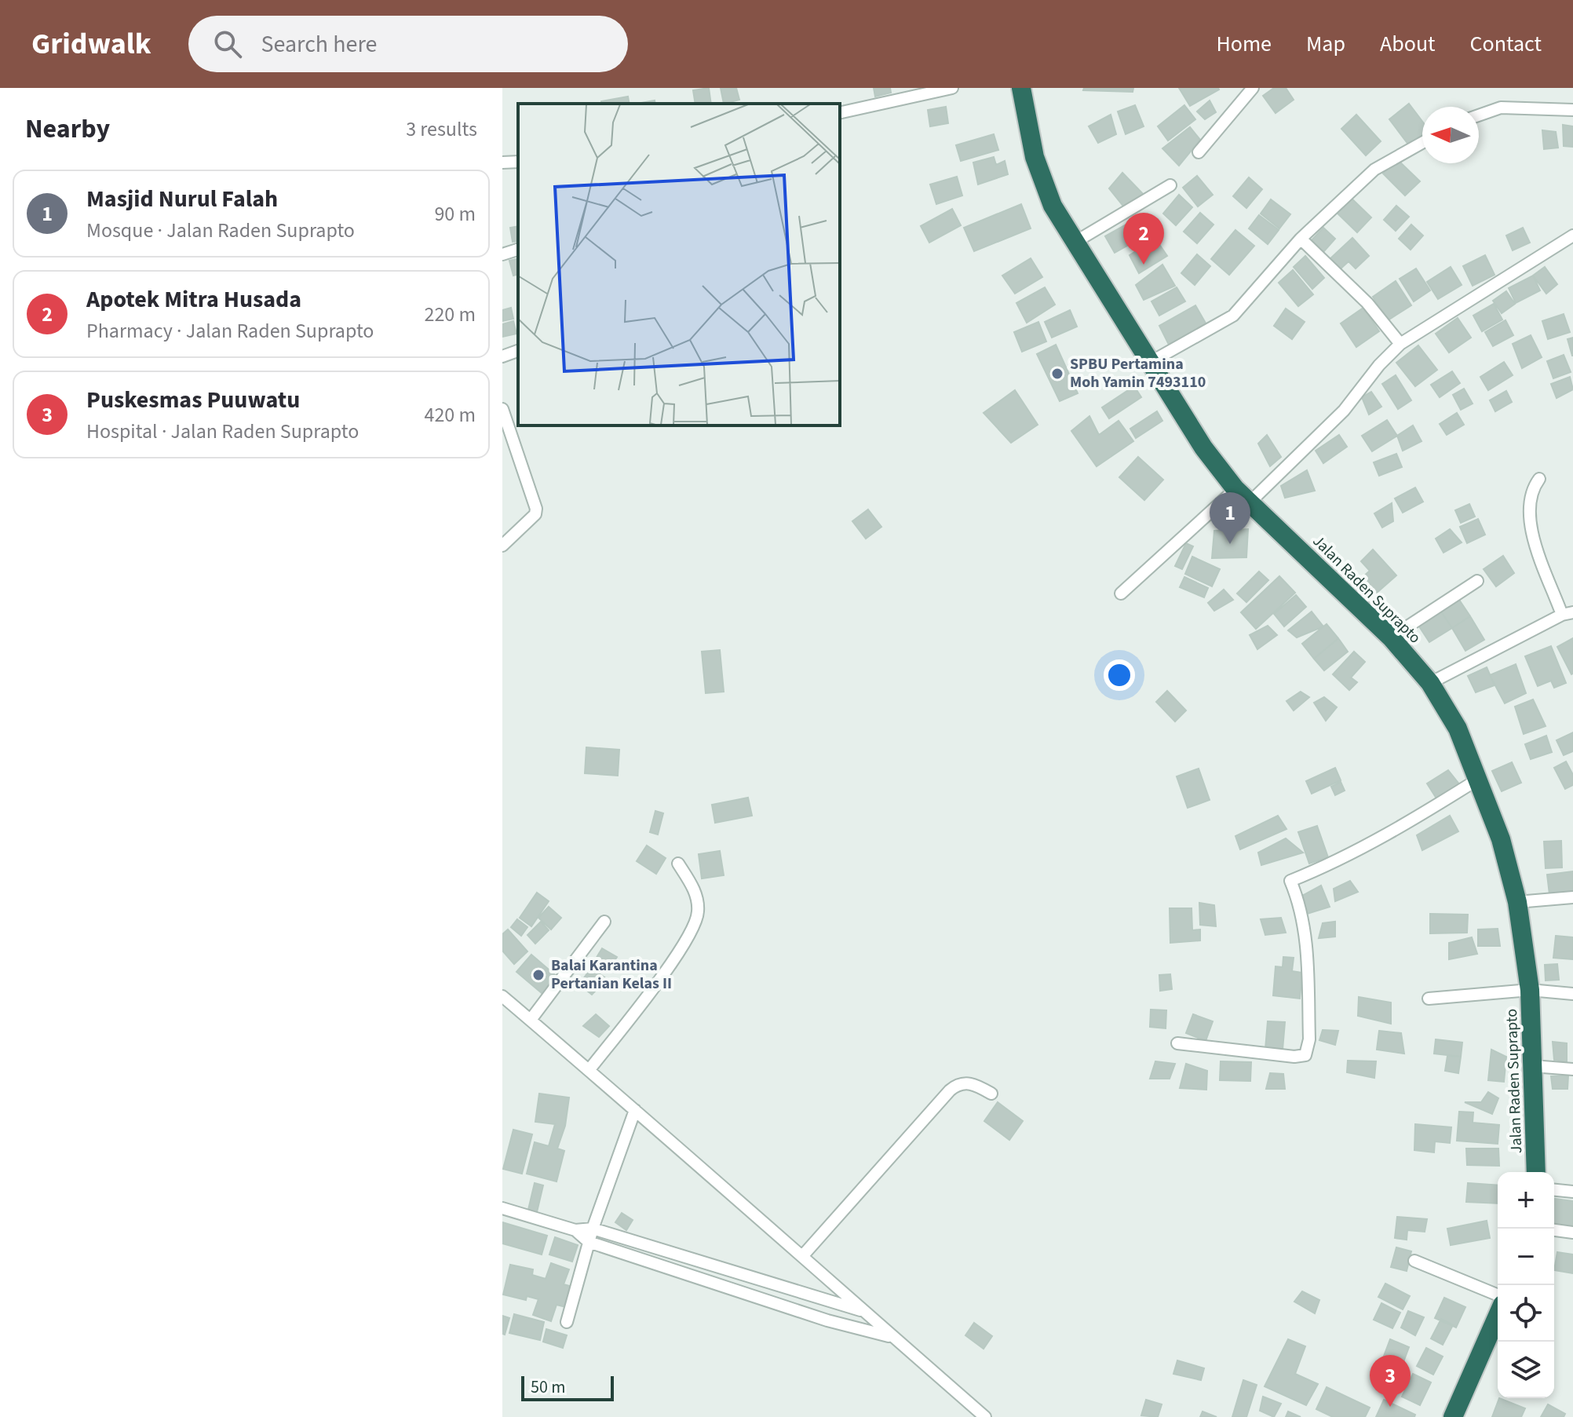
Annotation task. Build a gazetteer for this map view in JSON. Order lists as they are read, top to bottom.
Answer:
{
  "streets": {
    "highway": ["Jalan Raden Suprapto"]
  },
  "places": ["SPBU Pertamina Moh Yamin 7493110", "Balai Karantina Pertanian Kelas II"],
  "scale_bar": "50 m",
  "north": "left",
  "page": {
    "header": "Gridwalk",
    "search": "Search here",
    "nav": [
      "Home",
      "Map",
      "About",
      "Contact"
    ],
    "heading": ["Nearby", "3 results"],
    "list": [
      {
        "mark": "1",
        "name": "Masjid Nurul Falah",
        "note": "Mosque · Jalan Raden Suprapto",
        "value": "90 m"
      },
      {
        "mark": "2",
        "name": "Apotek Mitra Husada",
        "note": "Pharmacy · Jalan Raden Suprapto",
        "value": "220 m"
      },
      {
        "mark": "3",
        "name": "Puskesmas Puuwatu",
        "note": "Hospital · Jalan Raden Suprapto",
        "value": "420 m"
      }
    ],
    "pins": ["2", "1", "3"],
    "map_buttons": ["+", "−"],
    "scale": "50 m"
  }
}
